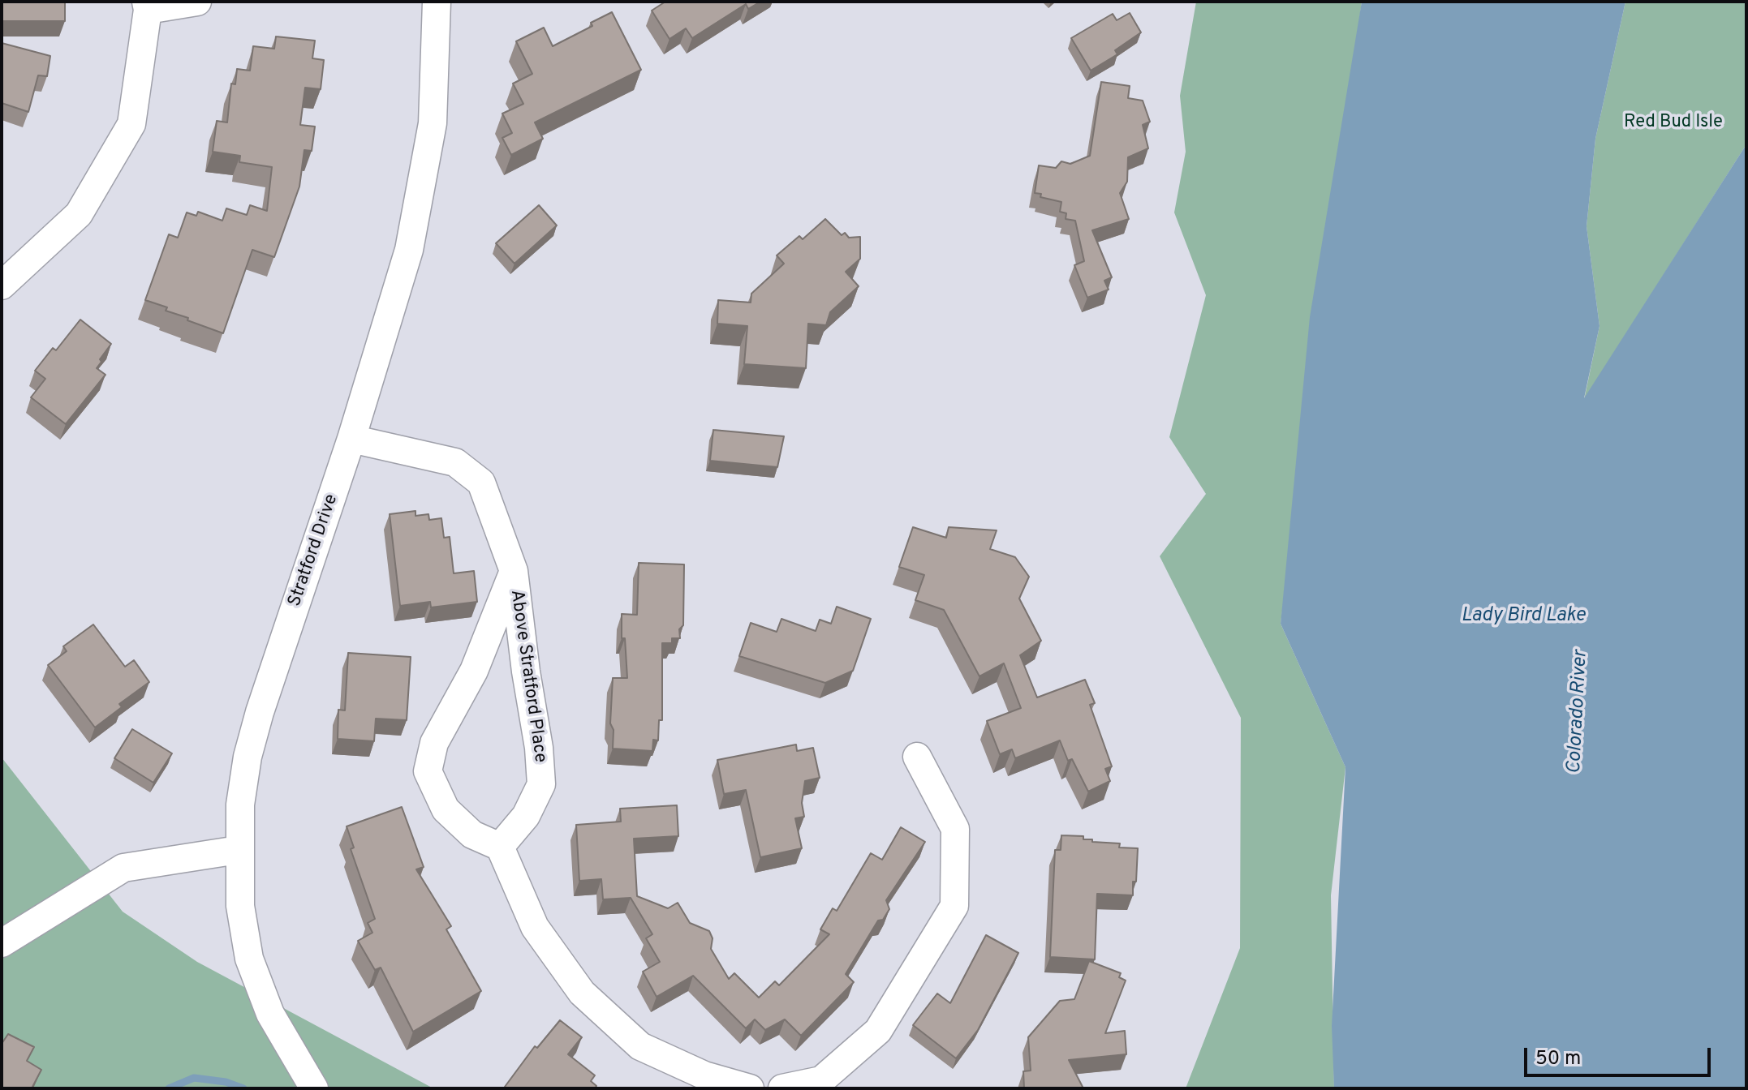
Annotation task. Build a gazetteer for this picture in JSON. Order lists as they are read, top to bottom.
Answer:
{
  "streets": {
    "street": ["Stratford Drive", "Above Stratford Place"]
  },
  "crossings": [
    ["Stratford Drive", "Above Stratford Place"]
  ],
  "water": ["Lady Bird Lake", "Colorado River"],
  "parks": ["Red Bud Isle"],
  "scale_bar": "50 m"
}
